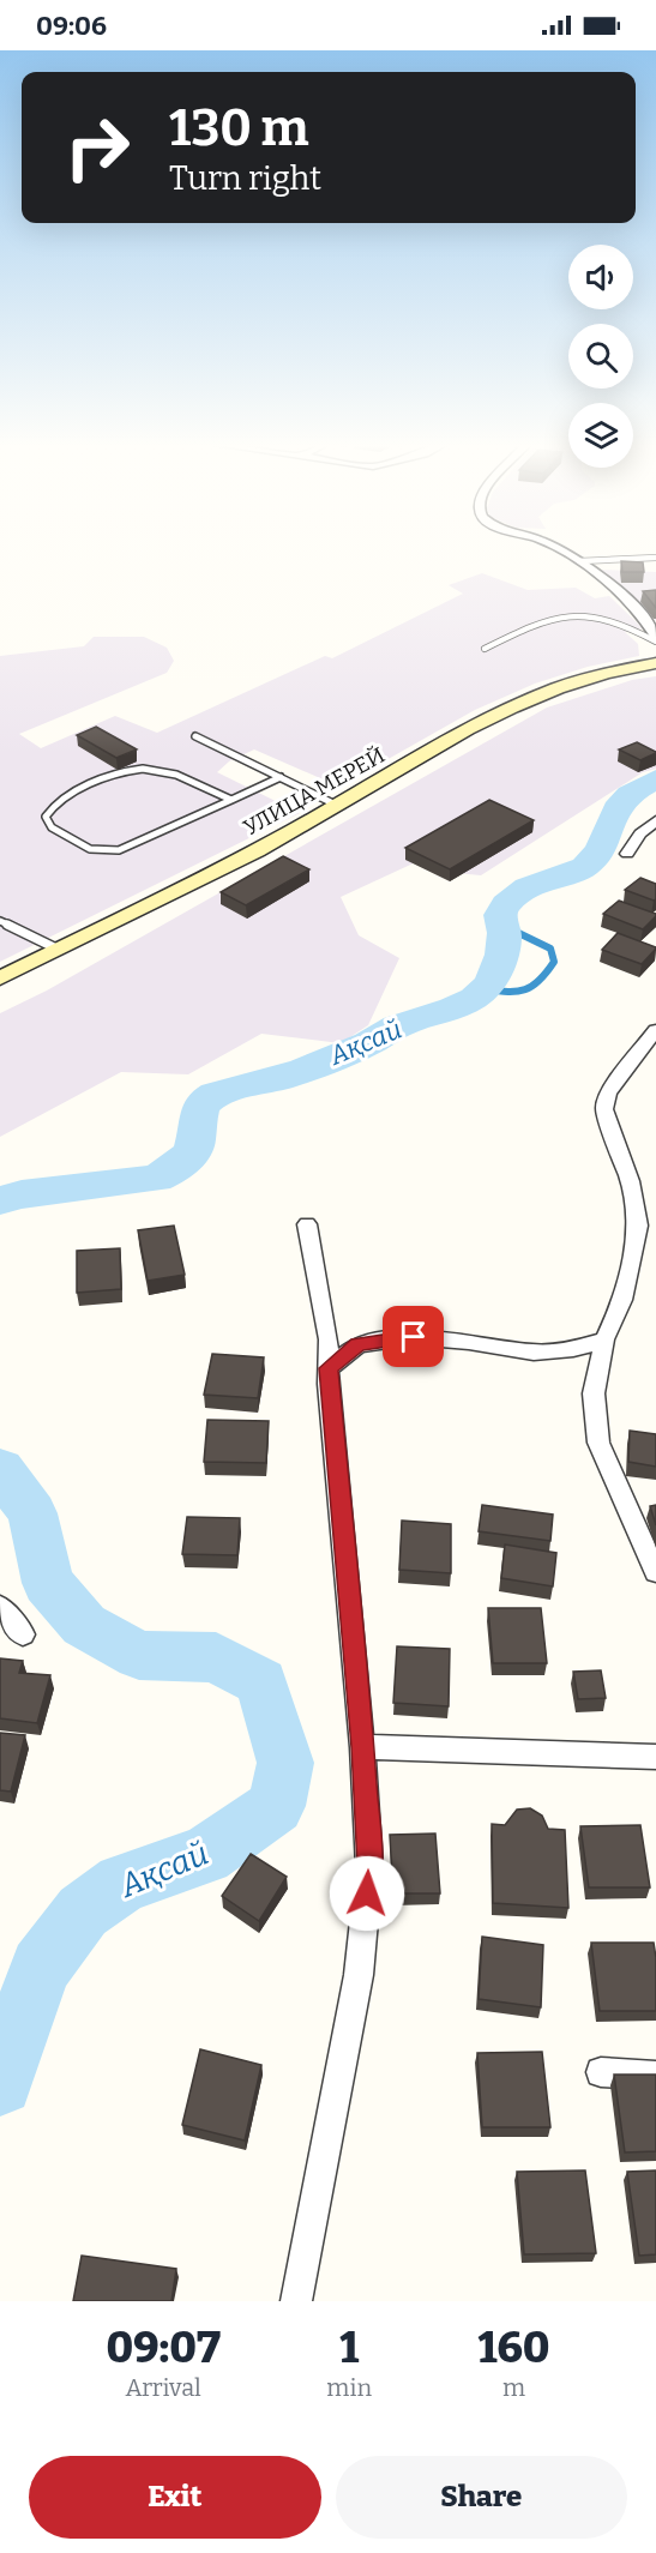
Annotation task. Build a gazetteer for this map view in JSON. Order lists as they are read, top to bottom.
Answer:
{
  "streets": {
    "main road": ["УЛИЦА МЕРЕЙ"]
  },
  "water": ["Ақсай"],
  "page": {
    "status": "09:06",
    "turn": ["130 m", "Turn right"],
    "eta": [
      "09:07",
      "Arrival",
      "1",
      "min",
      "160",
      "m"
    ],
    "buttons": ["Exit", "Share"]
  }
}
